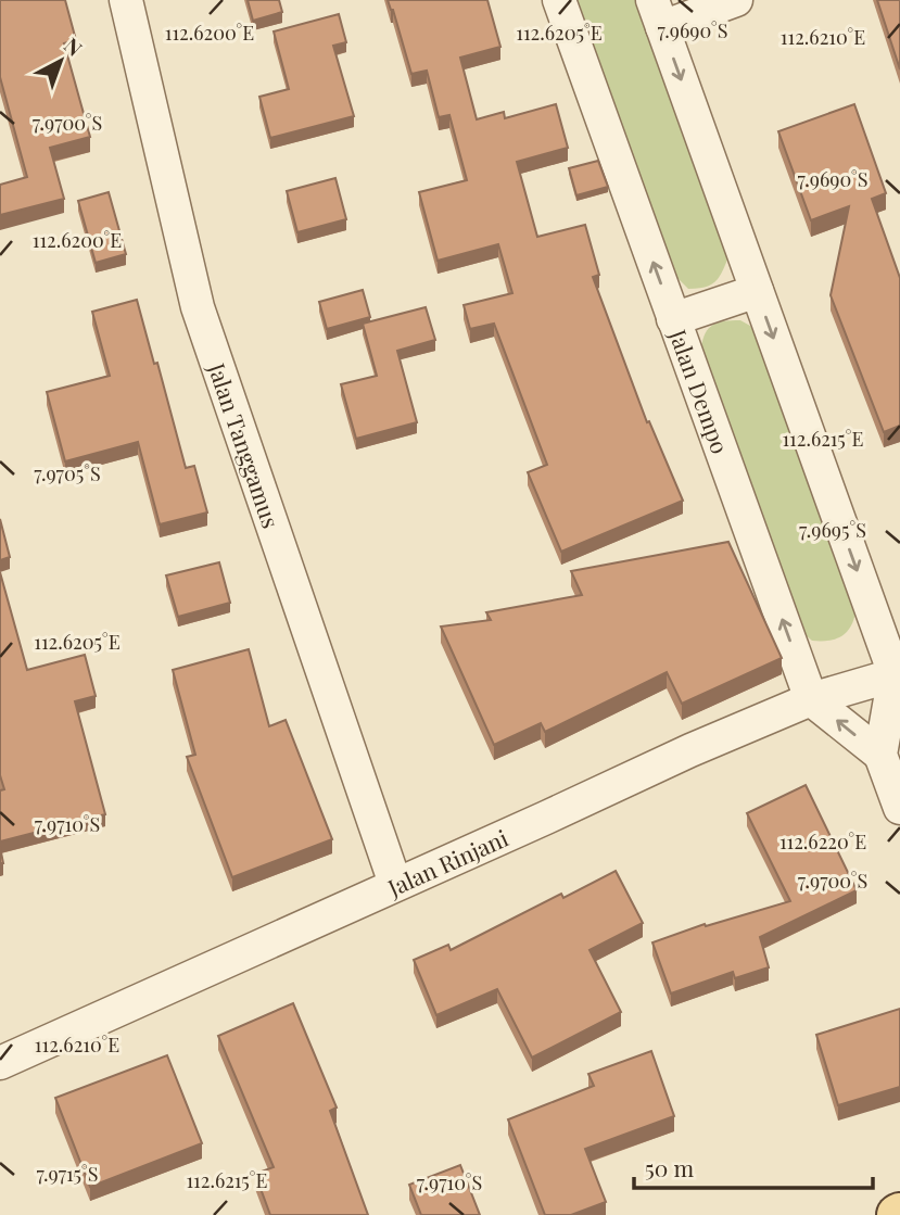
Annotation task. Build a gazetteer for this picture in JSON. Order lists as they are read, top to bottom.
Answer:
{
  "streets": {
    "street": ["Jalan Dempo", "Jalan Tanggamus", "Jalan Rinjani"]
  },
  "crossings": [
    ["Jalan Dempo", "Jalan Rinjani"],
    ["Jalan Tanggamus", "Jalan Rinjani"]
  ],
  "scale_bar": "50 m",
  "north": "top right",
  "coordinates": [
    "7.9690°S",
    "112.6200°E",
    "112.6205°E",
    "112.6210°E",
    "7.9700°S",
    "112.6215°E",
    "7.9705°S",
    "7.9695°S",
    "7.9710°S",
    "112.6220°E",
    "7.9715°S"
  ]
}
